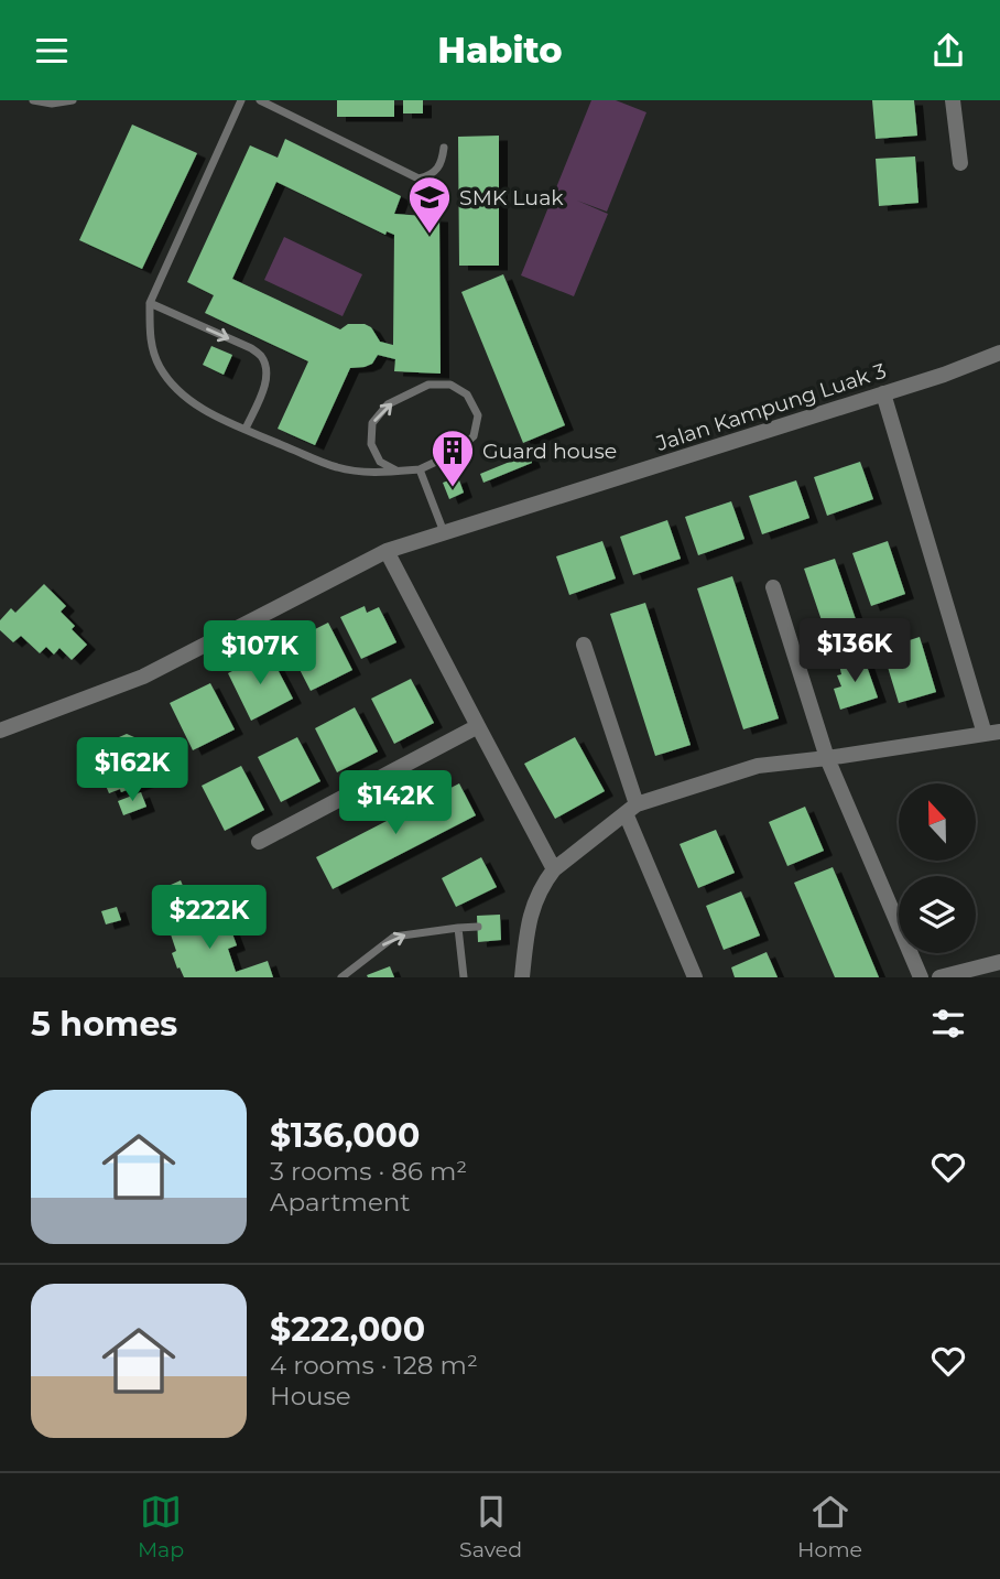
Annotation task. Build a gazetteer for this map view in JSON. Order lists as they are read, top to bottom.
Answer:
{
  "streets": {
    "street": ["Jalan Kampung Luak 3"]
  },
  "places": {
    "school or university": ["SMK Luak"],
    "building": ["Guard house"]
  },
  "north": "top",
  "page": {
    "header": "Habito",
    "price": [
      "$136K",
      "$107K",
      "$162K",
      "$142K",
      "$222K"
    ],
    "heading": "5 homes",
    "list": [
      {
        "name": "$136,000",
        "note": "3 rooms · 86 m² · Apartment"
      },
      {
        "name": "$222,000",
        "note": "4 rooms · 128 m² · House"
      }
    ],
    "tabs": ["Map", "Saved", "Home"]
  }
}
